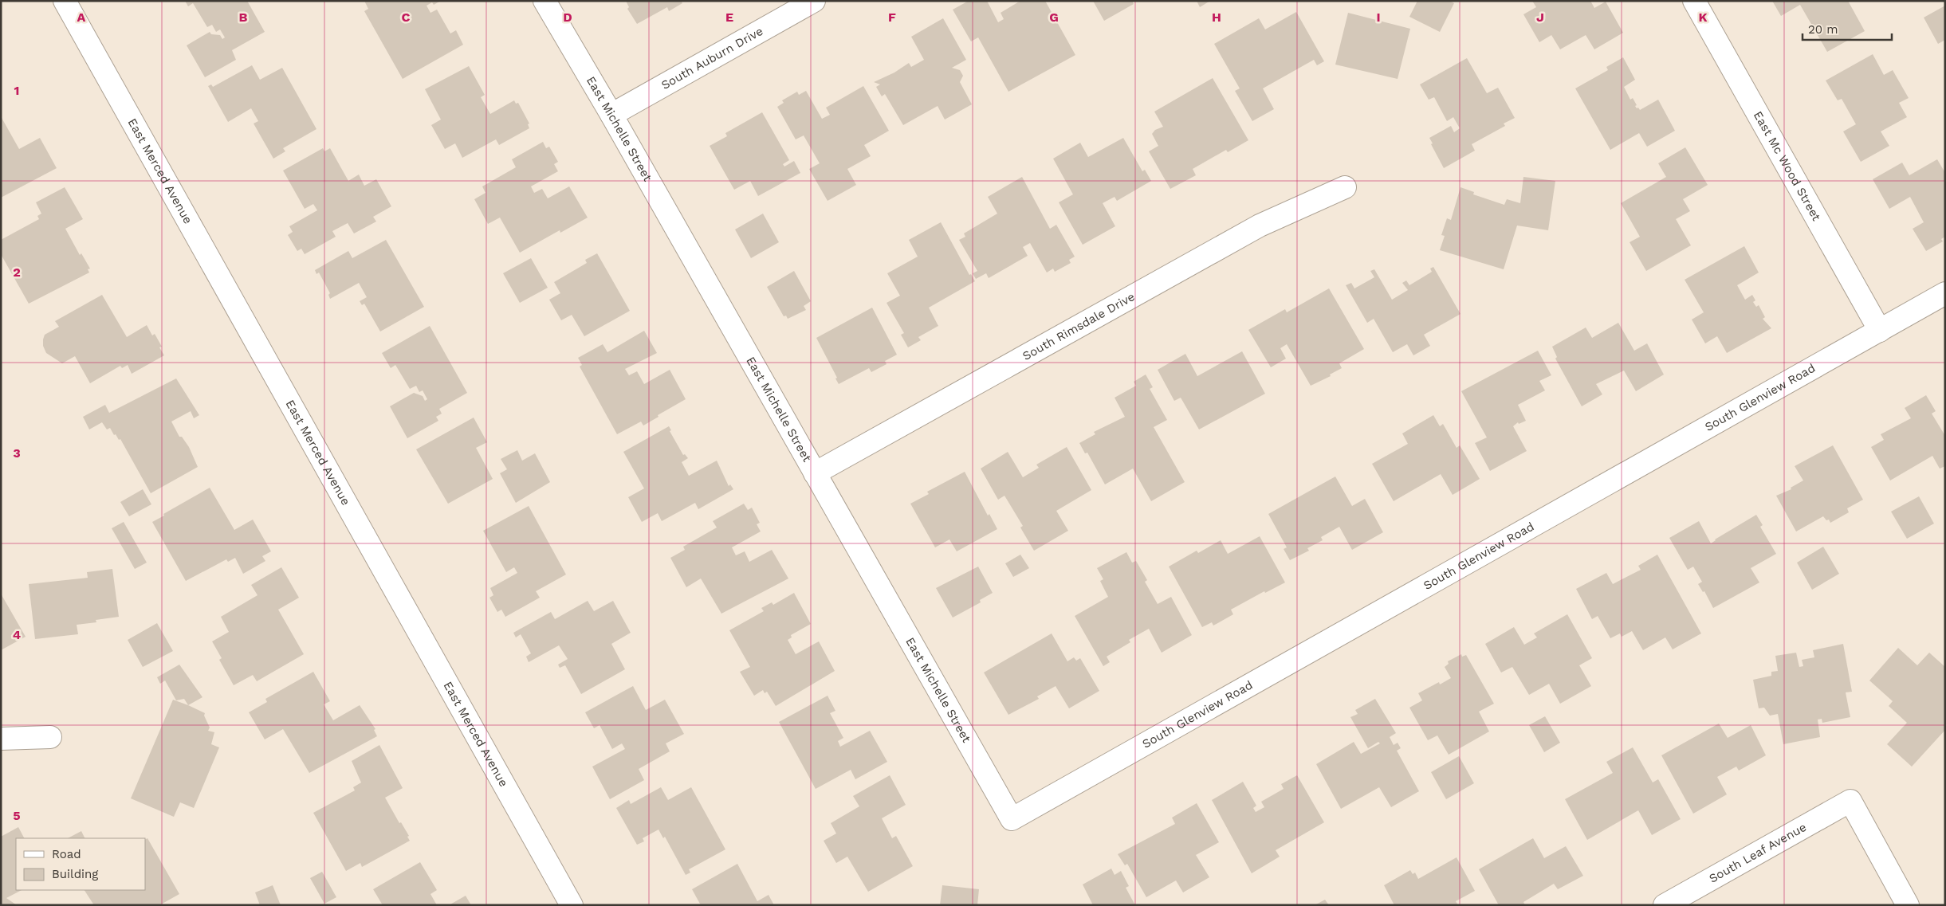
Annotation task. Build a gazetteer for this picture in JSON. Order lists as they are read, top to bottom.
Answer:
{
  "streets": {
    "street": [
      "South Auburn Drive",
      "East Michelle Street",
      "East Mc Wood Street",
      "East Merced Avenue",
      "South Rimsdale Drive",
      "South Glenview Road",
      "South Leaf Avenue"
    ]
  },
  "crossings": [
    ["South Auburn Drive", "East Michelle Street"],
    ["East Michelle Street", "South Rimsdale Drive"],
    ["East Michelle Street", "South Glenview Road"],
    ["East Mc Wood Street", "South Glenview Road"]
  ],
  "legend": ["Road", "Building"],
  "scale_bar": "20 m",
  "grid": {
    "columns": [
      "A",
      "B",
      "C",
      "D",
      "E",
      "F",
      "G",
      "H",
      "I",
      "J",
      "K"
    ],
    "rows": [
      "1",
      "2",
      "3",
      "4",
      "5"
    ]
  }
}
